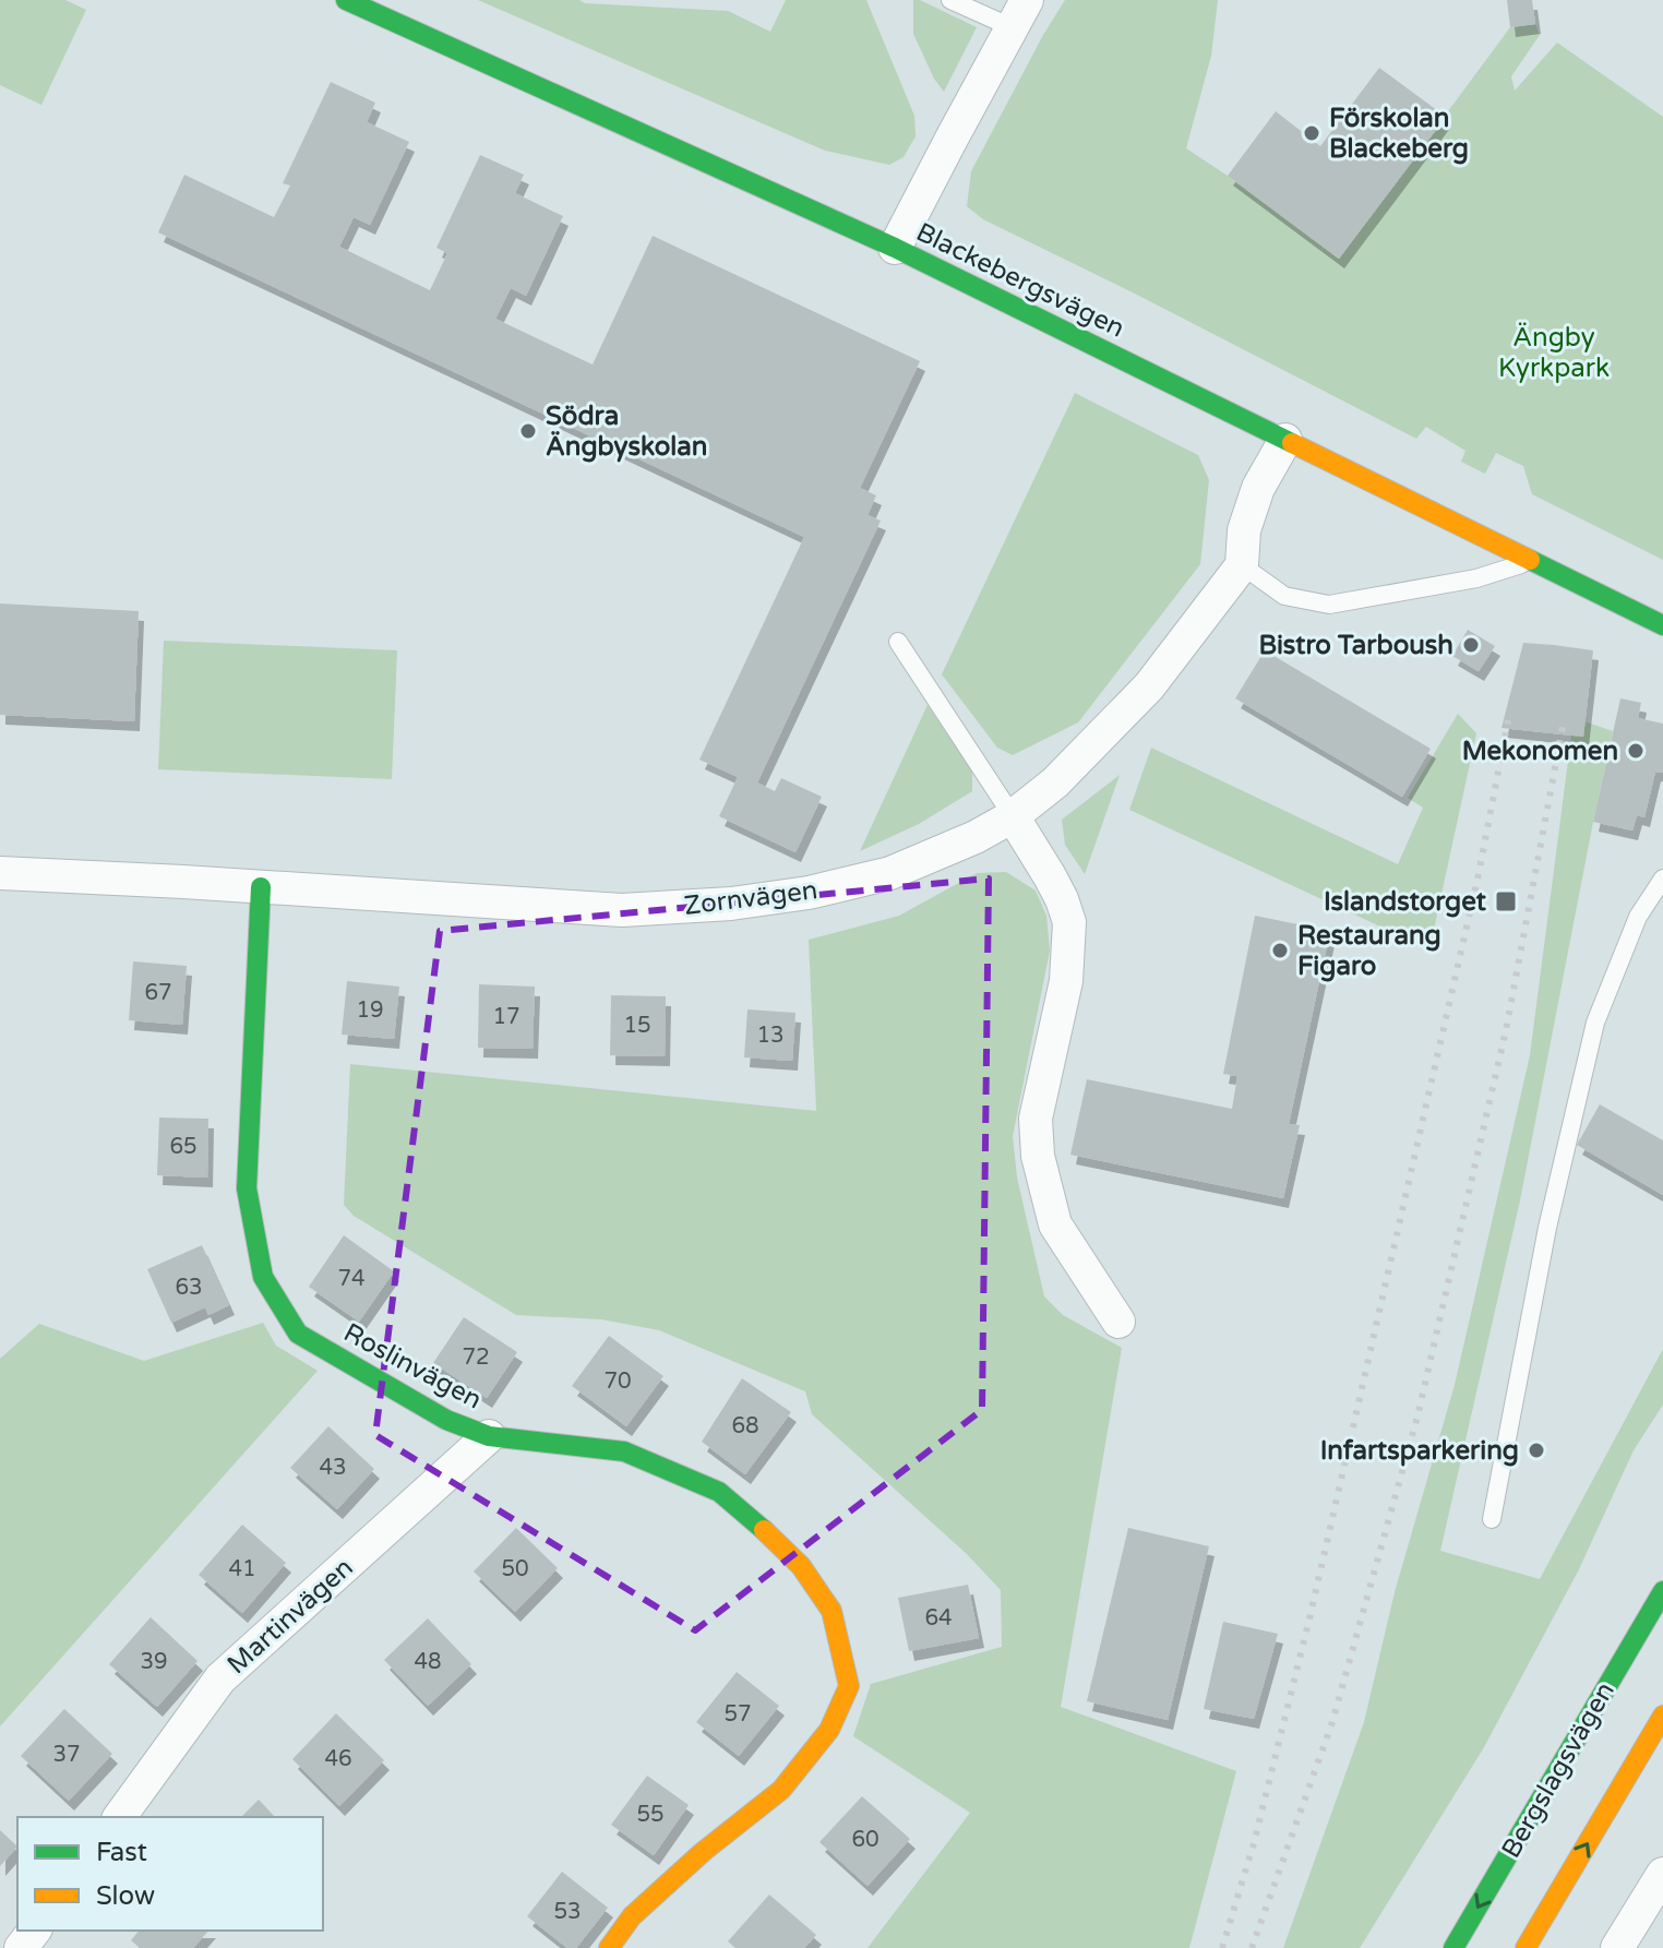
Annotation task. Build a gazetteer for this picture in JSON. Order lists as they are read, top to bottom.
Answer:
{
  "streets": {
    "street": [
      "Blackebergsvägen",
      "Zornvägen",
      "Roslinvägen",
      "Martinvägen",
      "Bergslagsvägen"
    ]
  },
  "crossings": [
    ["Zornvägen", "Roslinvägen"],
    ["Roslinvägen", "Martinvägen"]
  ],
  "parks": ["Ängby Kyrkpark"],
  "places": {
    "other": [
      "Förskolan Blackeberg",
      "Södra Ängbyskolan",
      "Bistro Tarboush",
      "Mekonomen",
      "Restaurang Figaro",
      "Infartsparkering"
    ],
    "transit": ["Islandstorget"]
  },
  "house_numbers": [
    "67",
    "19",
    "17",
    "15",
    "13",
    "65",
    "74",
    "63",
    "72",
    "70",
    "68",
    "43",
    "41",
    "50",
    "64",
    "39",
    "48",
    "57",
    "37",
    "46",
    "55",
    "60",
    "53"
  ],
  "legend": ["Fast", "Slow"]
}
